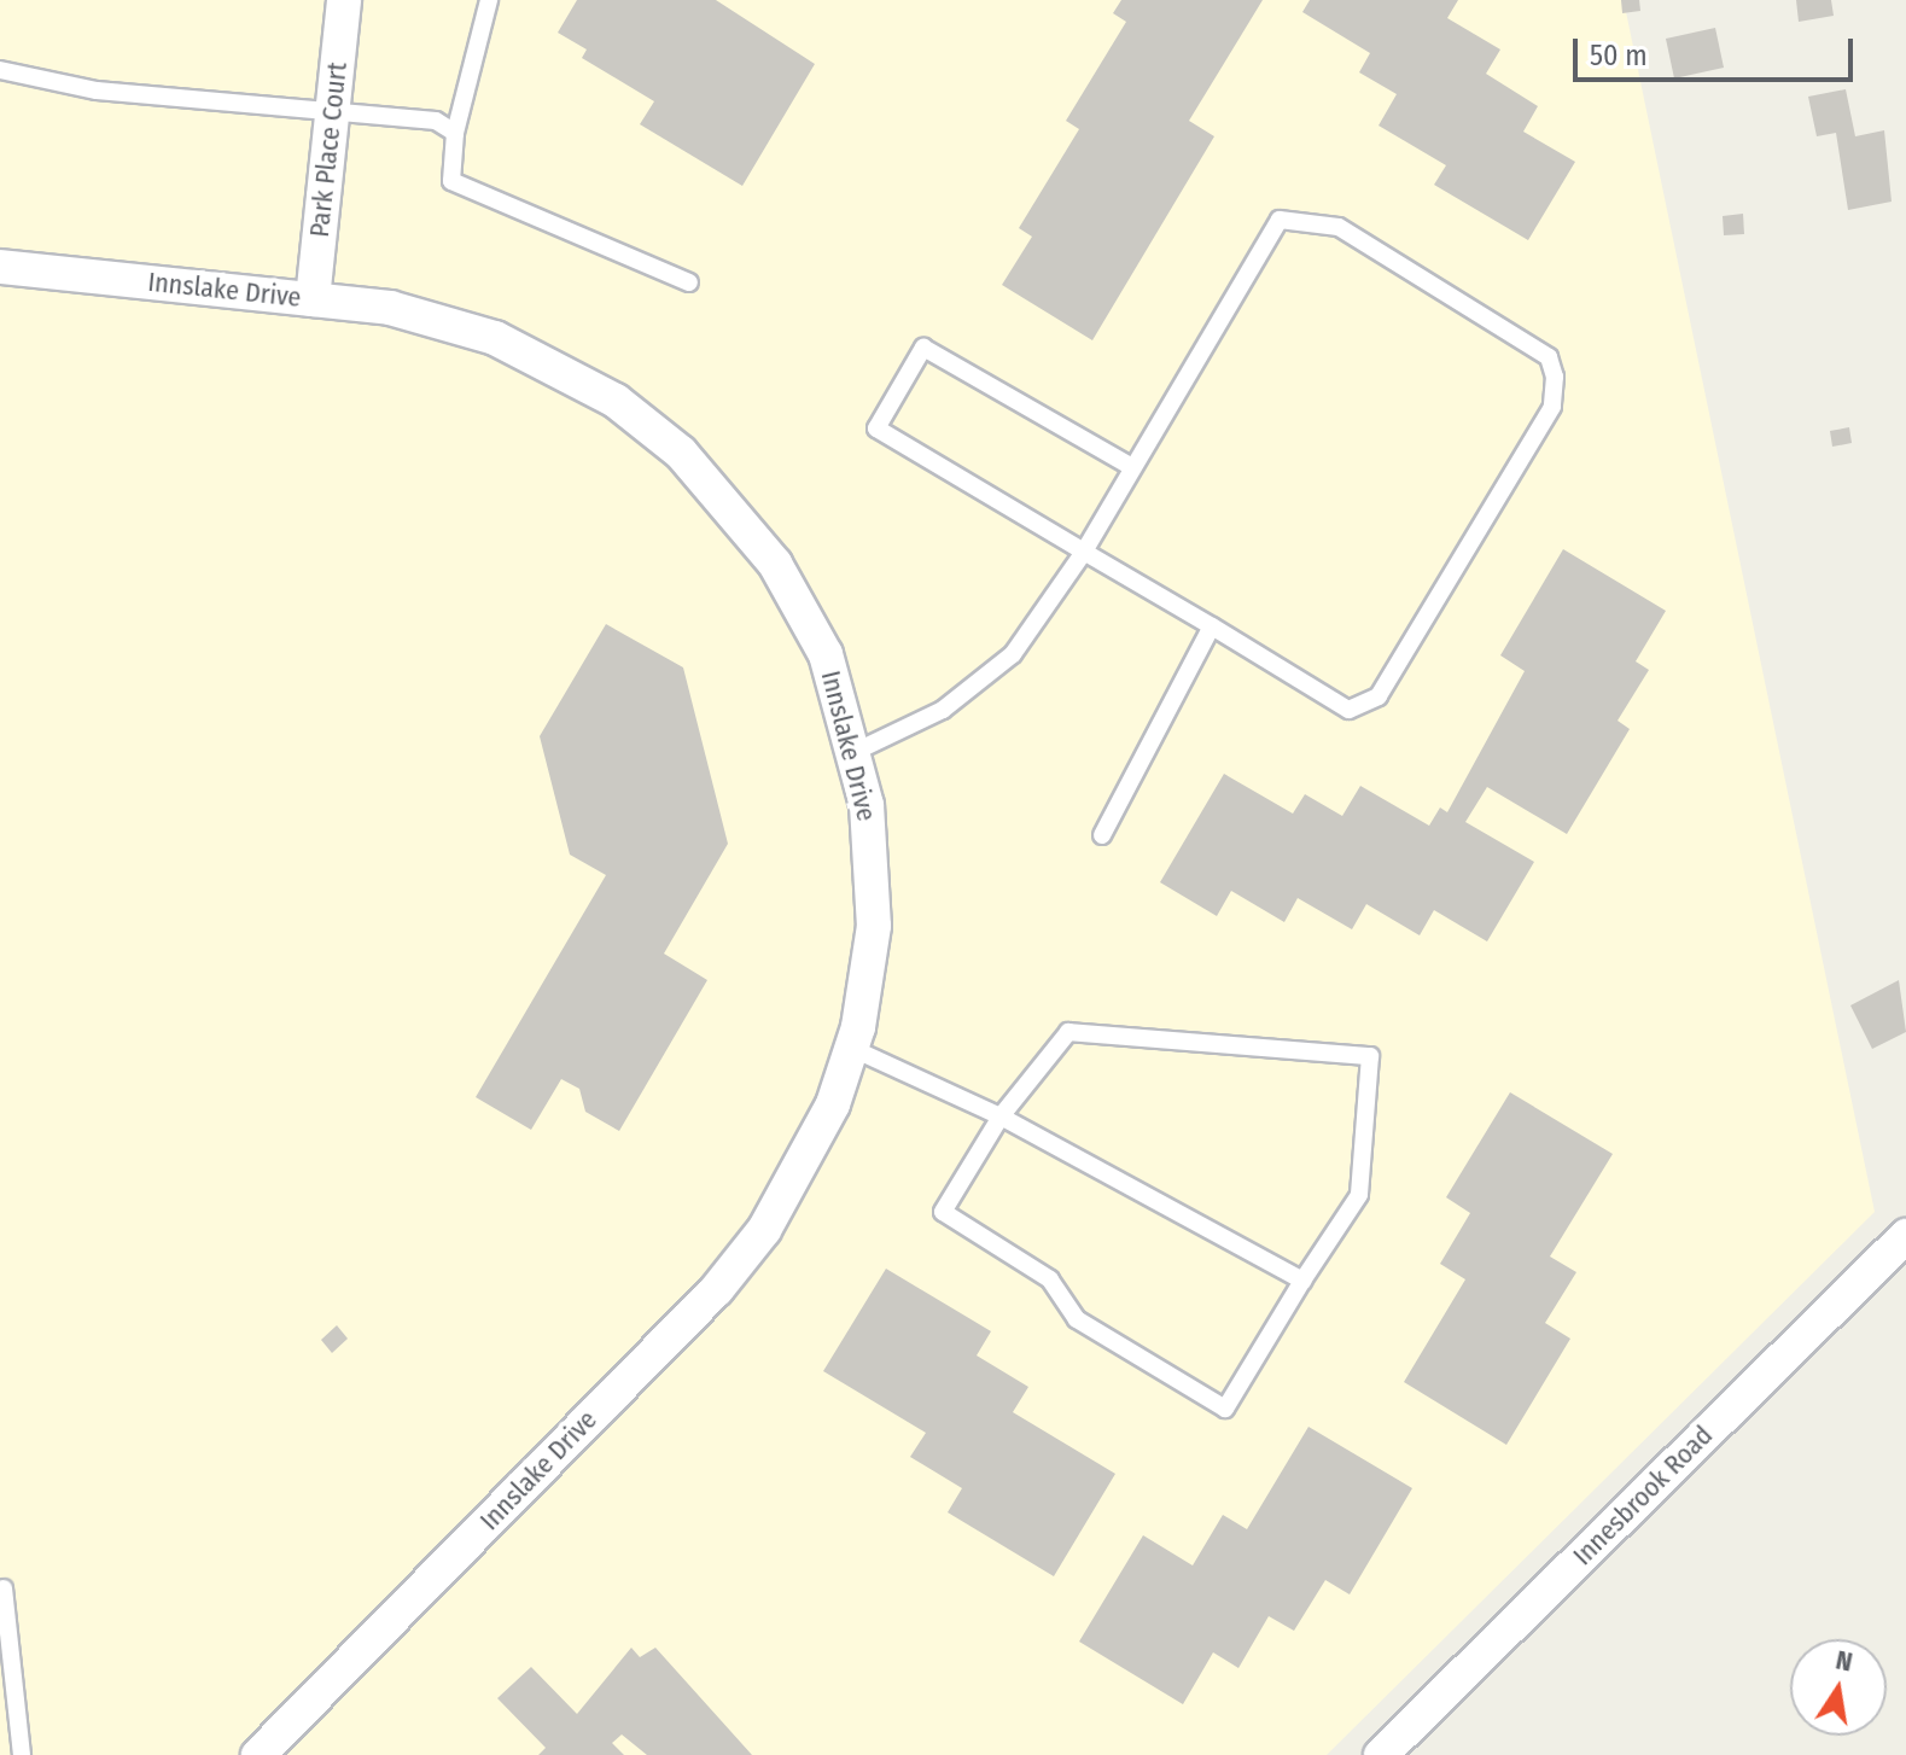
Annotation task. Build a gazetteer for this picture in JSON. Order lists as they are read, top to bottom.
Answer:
{
  "streets": {
    "street": ["Park Place Court", "Innslake Drive", "Innesbrook Road"]
  },
  "crossings": [
    ["Park Place Court", "Innslake Drive"]
  ],
  "scale_bar": "50 m",
  "north": "top"
}
